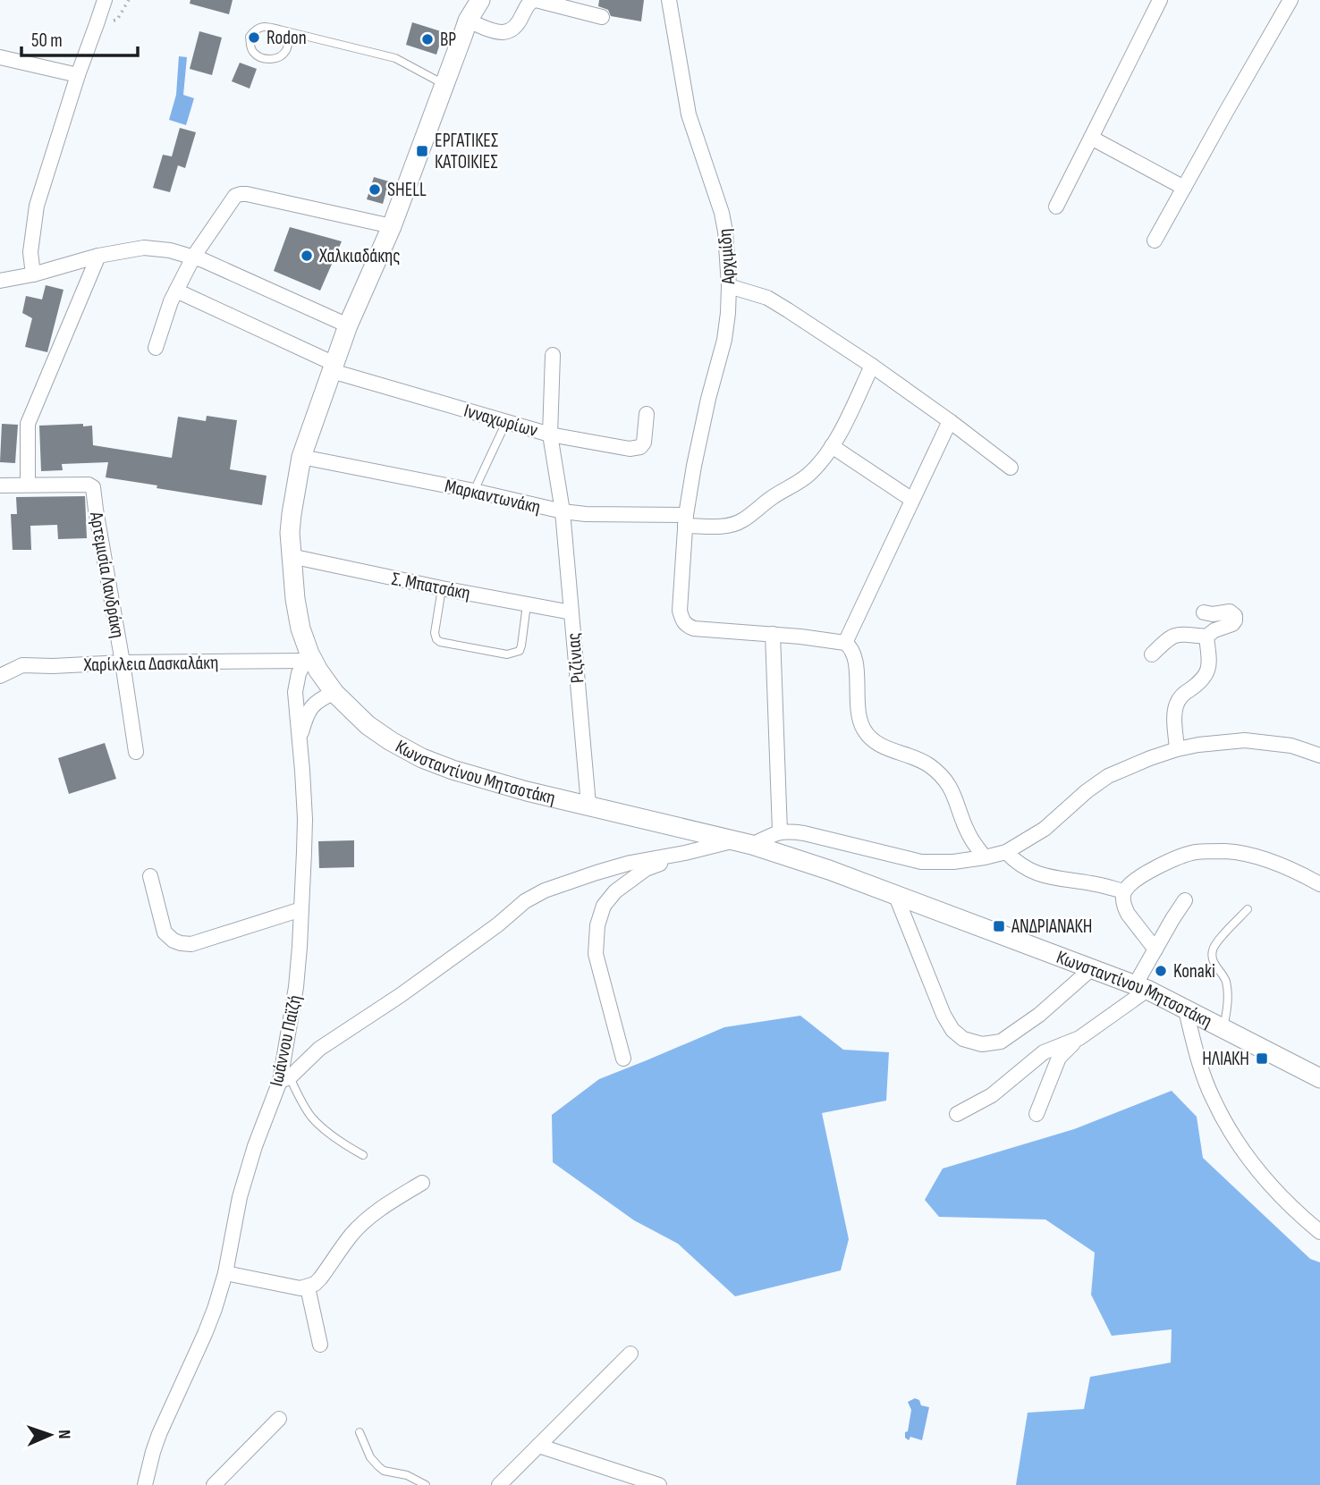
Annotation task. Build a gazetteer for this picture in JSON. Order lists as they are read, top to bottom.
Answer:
{
  "streets": {
    "main road": ["Κωνσταντίνου Μητσοτάκη"],
    "street": [
      "Αρχιμίδη",
      "Ινναχωρίων",
      "Μαρκαντωνάκη",
      "Αρτεμισία Λανδράκη",
      "Σ. Μπατσάκη",
      "Ριζίνιας",
      "Χαρίκλεια Δασκαλάκη",
      "Ιωάννου Παϊζή"
    ]
  },
  "crossings": [
    ["Αρχιμίδη", "Μαρκαντωνάκη"],
    ["Ινναχωρίων", "Ριζίνιας"],
    ["Ινναχωρίων", "Κωνσταντίνου Μητσοτάκη"],
    ["Μαρκαντωνάκη", "Ριζίνιας"],
    ["Μαρκαντωνάκη", "Κωνσταντίνου Μητσοτάκη"],
    ["Αρτεμισία Λανδράκη", "Χαρίκλεια Δασκαλάκη"],
    ["Σ. Μπατσάκη", "Ριζίνιας"],
    ["Σ. Μπατσάκη", "Κωνσταντίνου Μητσοτάκη"],
    ["Ριζίνιας", "Κωνσταντίνου Μητσοτάκη"],
    ["Χαρίκλεια Δασκαλάκη", "Κωνσταντίνου Μητσοτάκη"],
    ["Χαρίκλεια Δασκαλάκη", "Ιωάννου Παϊζή"],
    ["Κωνσταντίνου Μητσοτάκη", "Ιωάννου Παϊζή"]
  ],
  "places": {
    "other": [
      "Rodon",
      "BP",
      "SHELL",
      "Χαλκιαδάκης",
      "Konaki"
    ],
    "transit": ["ΕΡΓΑΤΙΚΕΣ ΚΑΤΟΙΚΙΕΣ", "ΑΝΔΡΙΑΝΑΚΗ", "ΗΛΙΑΚΗ"]
  },
  "scale_bar": "50 m",
  "north": "right"
}
